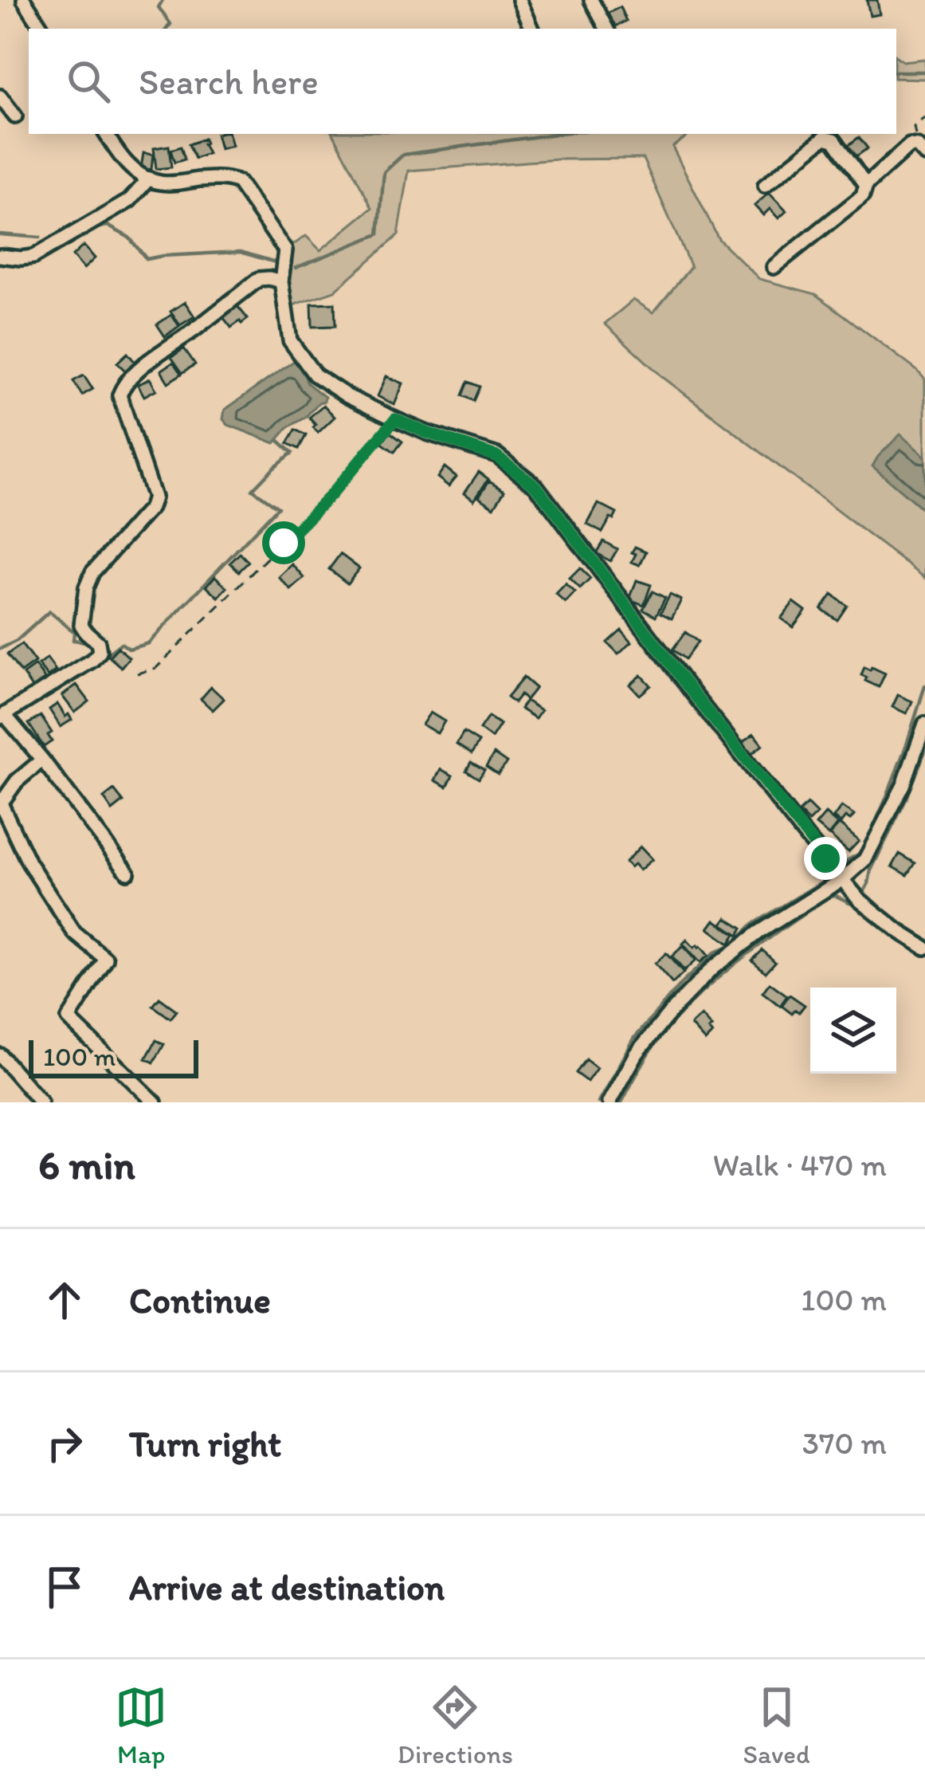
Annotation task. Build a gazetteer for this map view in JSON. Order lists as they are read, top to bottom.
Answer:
{
  "scale_bar": "100 m",
  "page": {
    "search": "Search here",
    "scale": "100 m",
    "heading": ["6 min", "Walk · 470 m"],
    "list": [
      ["Continue", "100 m"],
      ["Turn right", "370 m"],
      "Arrive at destination"
    ],
    "nav": ["Map", "Directions", "Saved"]
  }
}
